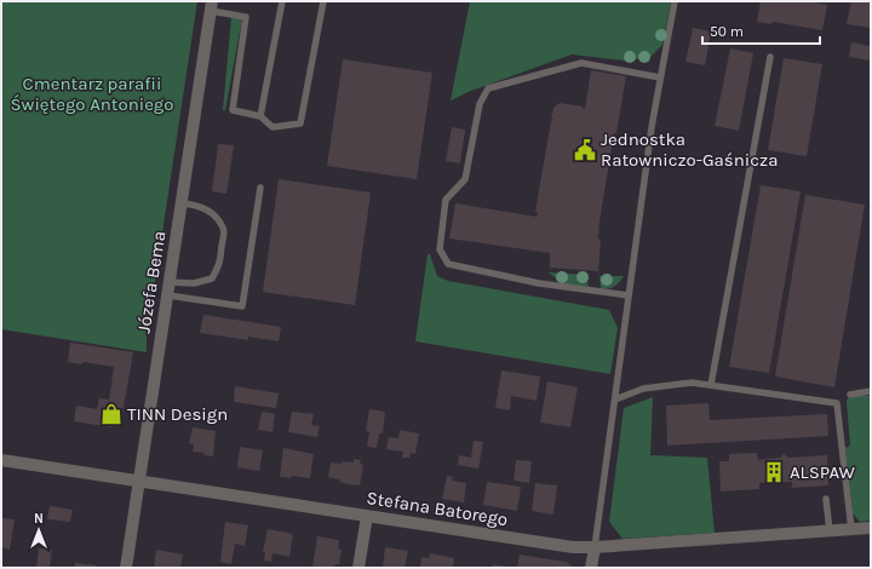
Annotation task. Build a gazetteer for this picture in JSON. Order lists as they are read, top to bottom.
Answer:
{
  "streets": {
    "street": ["Józefa Bema", "Stefana Batorego"]
  },
  "crossings": [
    ["Józefa Bema", "Stefana Batorego"]
  ],
  "parks": ["Cmentarz parafii Świętego Antoniego"],
  "places": {
    "public building": ["Jednostka Ratowniczo-Gaśnicza"],
    "shop": ["TINN Design"],
    "building": ["ALSPAW"]
  },
  "scale_bar": "50 m",
  "north": "top"
}
